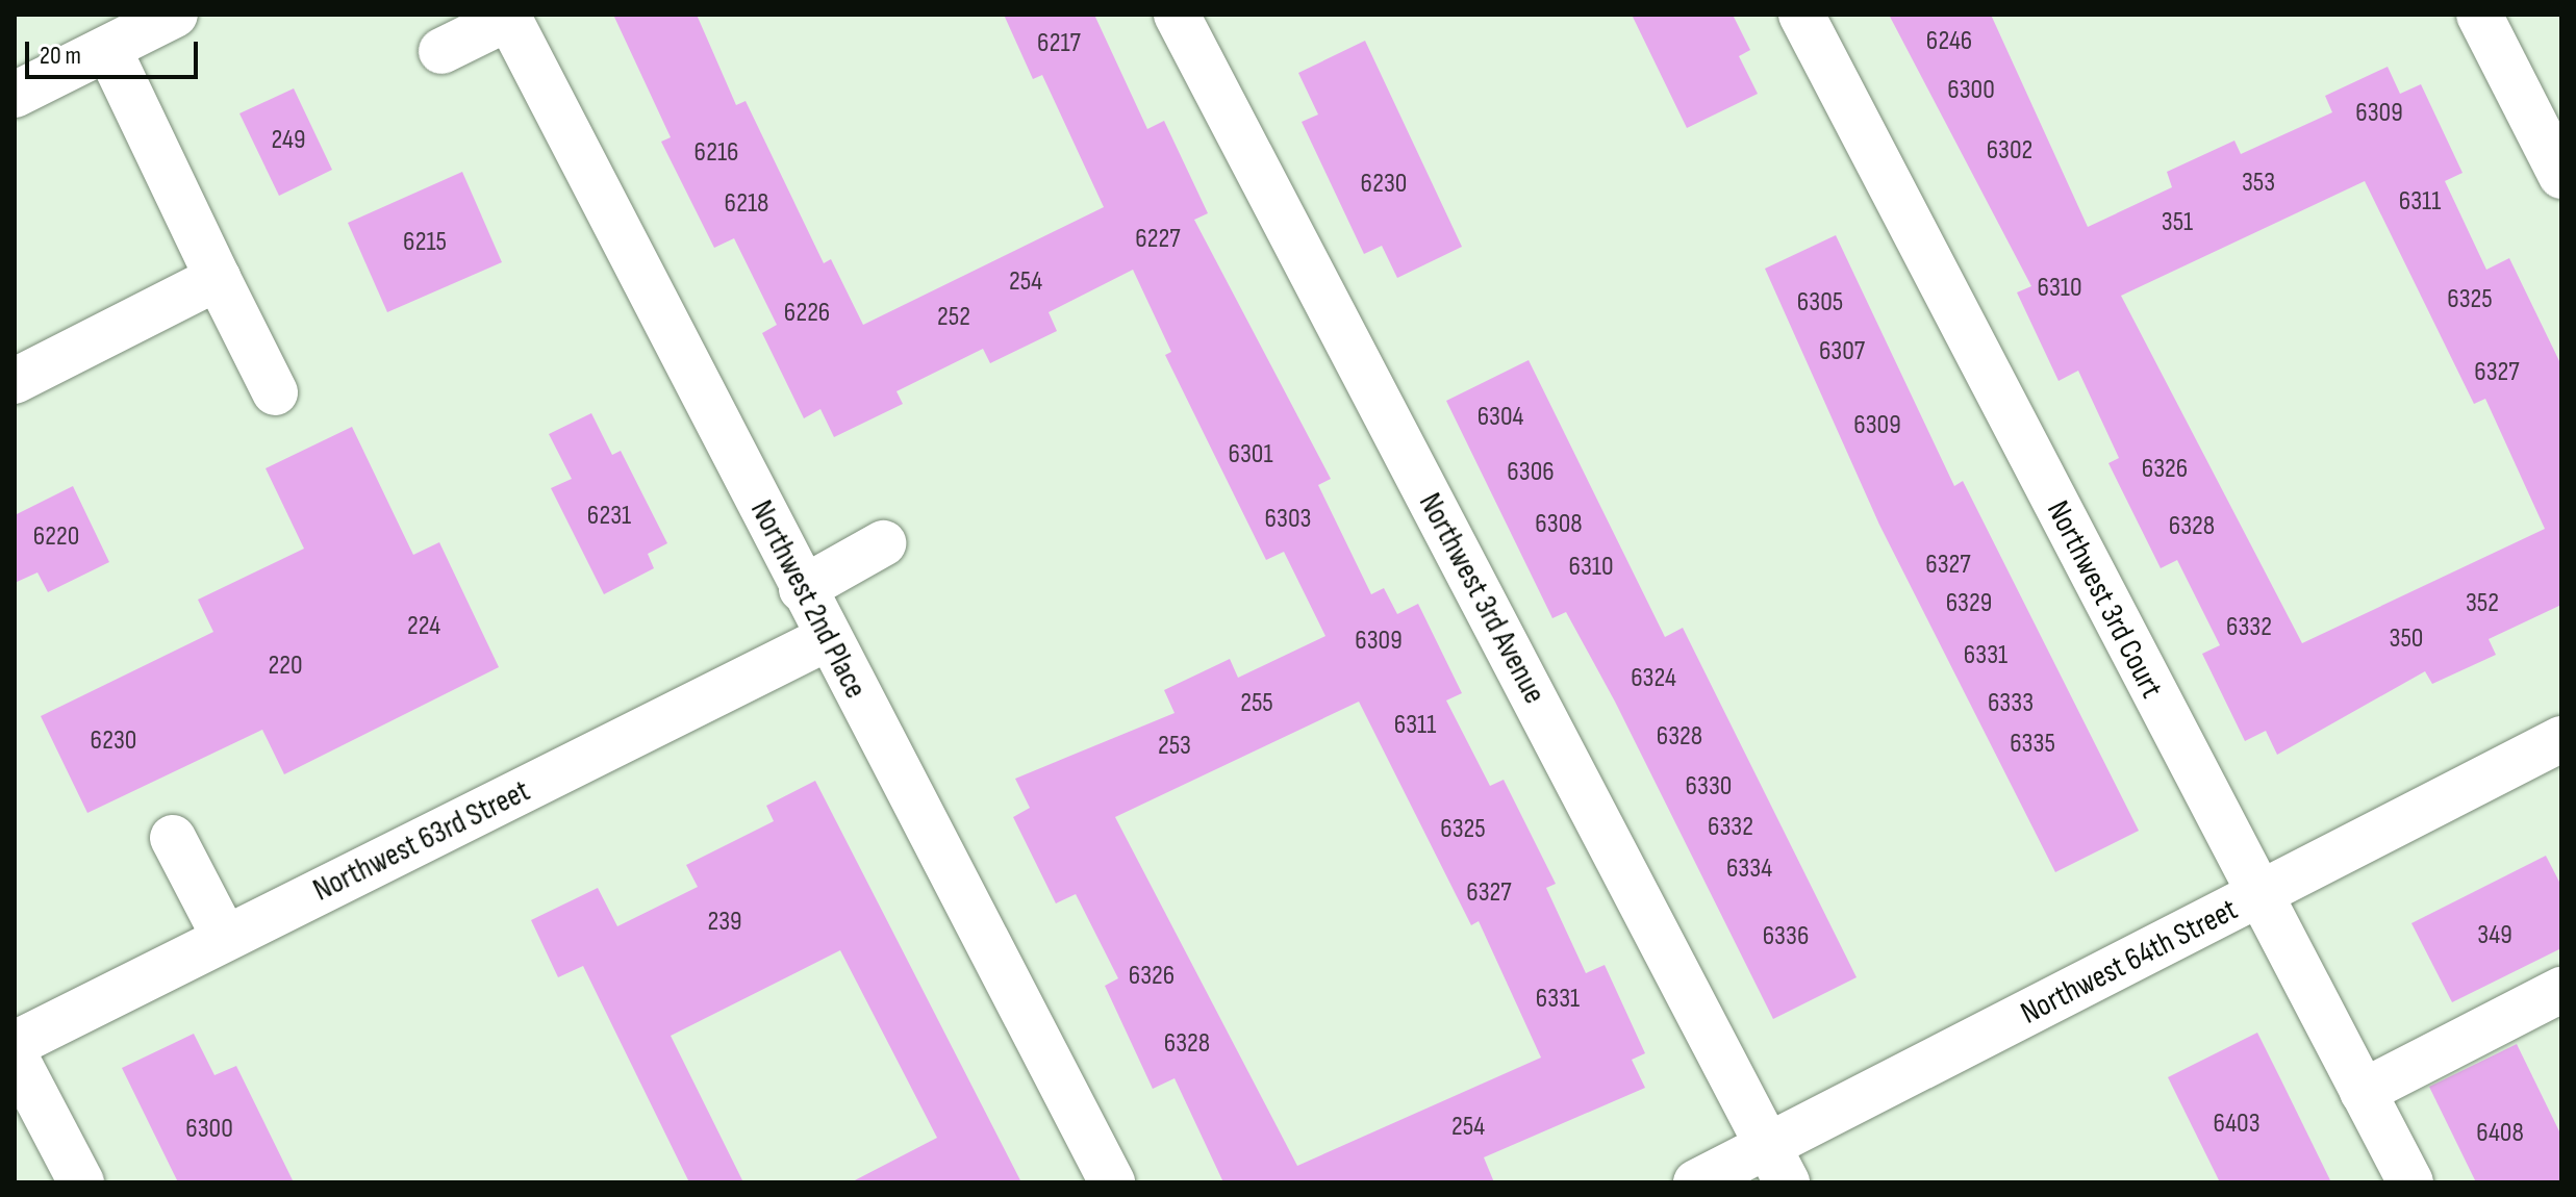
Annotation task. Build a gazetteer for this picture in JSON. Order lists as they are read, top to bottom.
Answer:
{
  "streets": {
    "street": [
      "Northwest 3rd Avenue",
      "Northwest 2nd Place",
      "Northwest 3rd Court",
      "Northwest 63rd Street",
      "Northwest 64th Street"
    ]
  },
  "crossings": [
    ["Northwest 3rd Avenue", "Northwest 64th Street"],
    ["Northwest 2nd Place", "Northwest 63rd Street"],
    ["Northwest 3rd Court", "Northwest 64th Street"]
  ],
  "house_numbers": [
    "6246",
    "6217",
    "6300",
    "6309",
    "249",
    "6302",
    "6216",
    "353",
    "6230",
    "6311",
    "6218",
    "351",
    "6227",
    "6215",
    "254",
    "6310",
    "6325",
    "6305",
    "6226",
    "252",
    "6307",
    "6327",
    "6304",
    "6309",
    "6301",
    "6326",
    "6306",
    "6231",
    "6303",
    "6308",
    "6328",
    "6220",
    "6327",
    "6310",
    "6329",
    "352",
    "224",
    "6332",
    "350",
    "6309",
    "6331",
    "220",
    "6324",
    "255",
    "6333",
    "6311",
    "6328",
    "6230",
    "6335",
    "253",
    "6330",
    "6332",
    "6325",
    "6334",
    "6327",
    "239",
    "349",
    "6336",
    "6326",
    "6331",
    "6328",
    "6403",
    "254",
    "6300",
    "6408"
  ],
  "scale_bar": "20 m"
}
